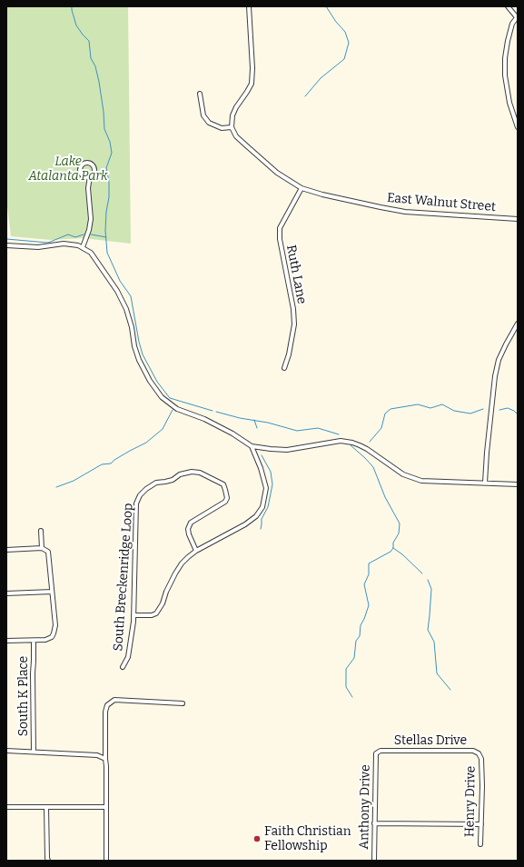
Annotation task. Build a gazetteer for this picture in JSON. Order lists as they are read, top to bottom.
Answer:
{
  "streets": {
    "street": [
      "East Walnut Street",
      "Ruth Lane",
      "South Breckenridge Loop",
      "South K Place",
      "Stellas Drive",
      "Henry Drive",
      "Anthony Drive"
    ]
  },
  "crossings": [
    ["East Walnut Street", "Ruth Lane"],
    ["Stellas Drive", "Henry Drive"],
    ["Stellas Drive", "Anthony Drive"]
  ],
  "parks": ["Lake Atalanta Park"],
  "places": ["Faith Christian Fellowship"]
}
